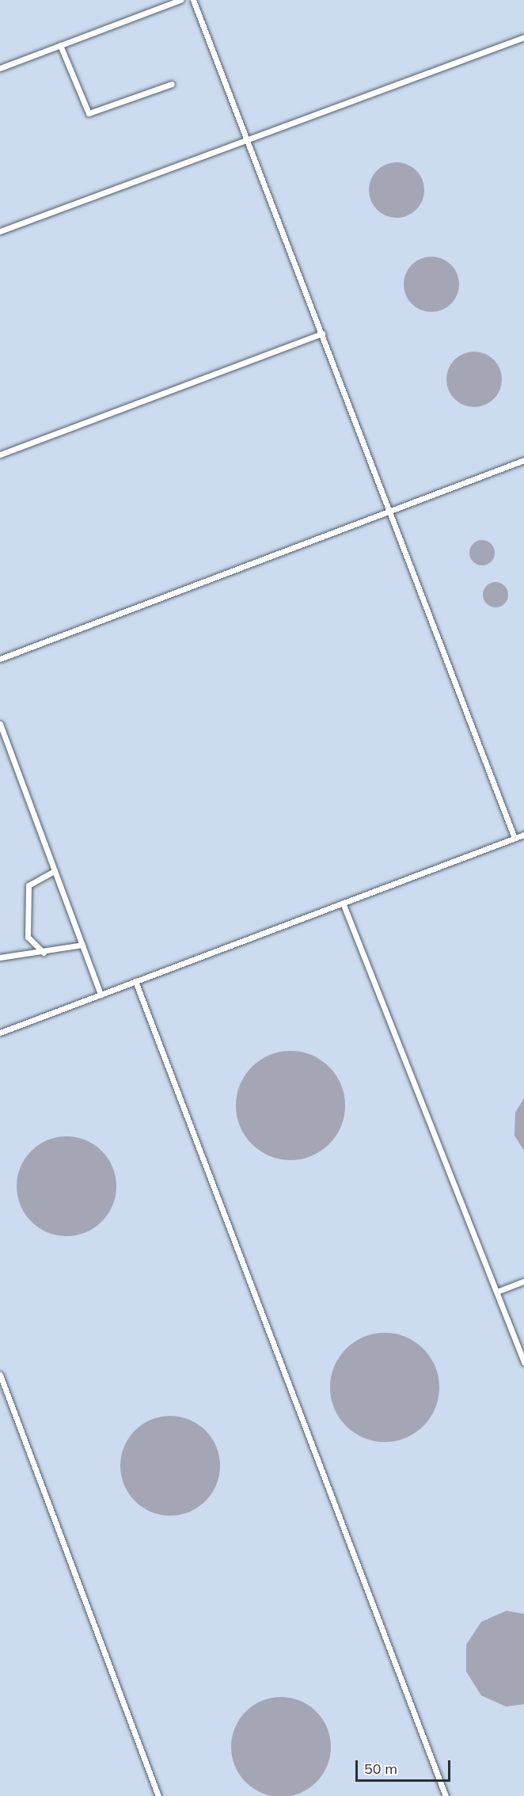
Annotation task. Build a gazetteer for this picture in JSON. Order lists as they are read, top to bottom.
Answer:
{
  "scale_bar": "50 m"
}
